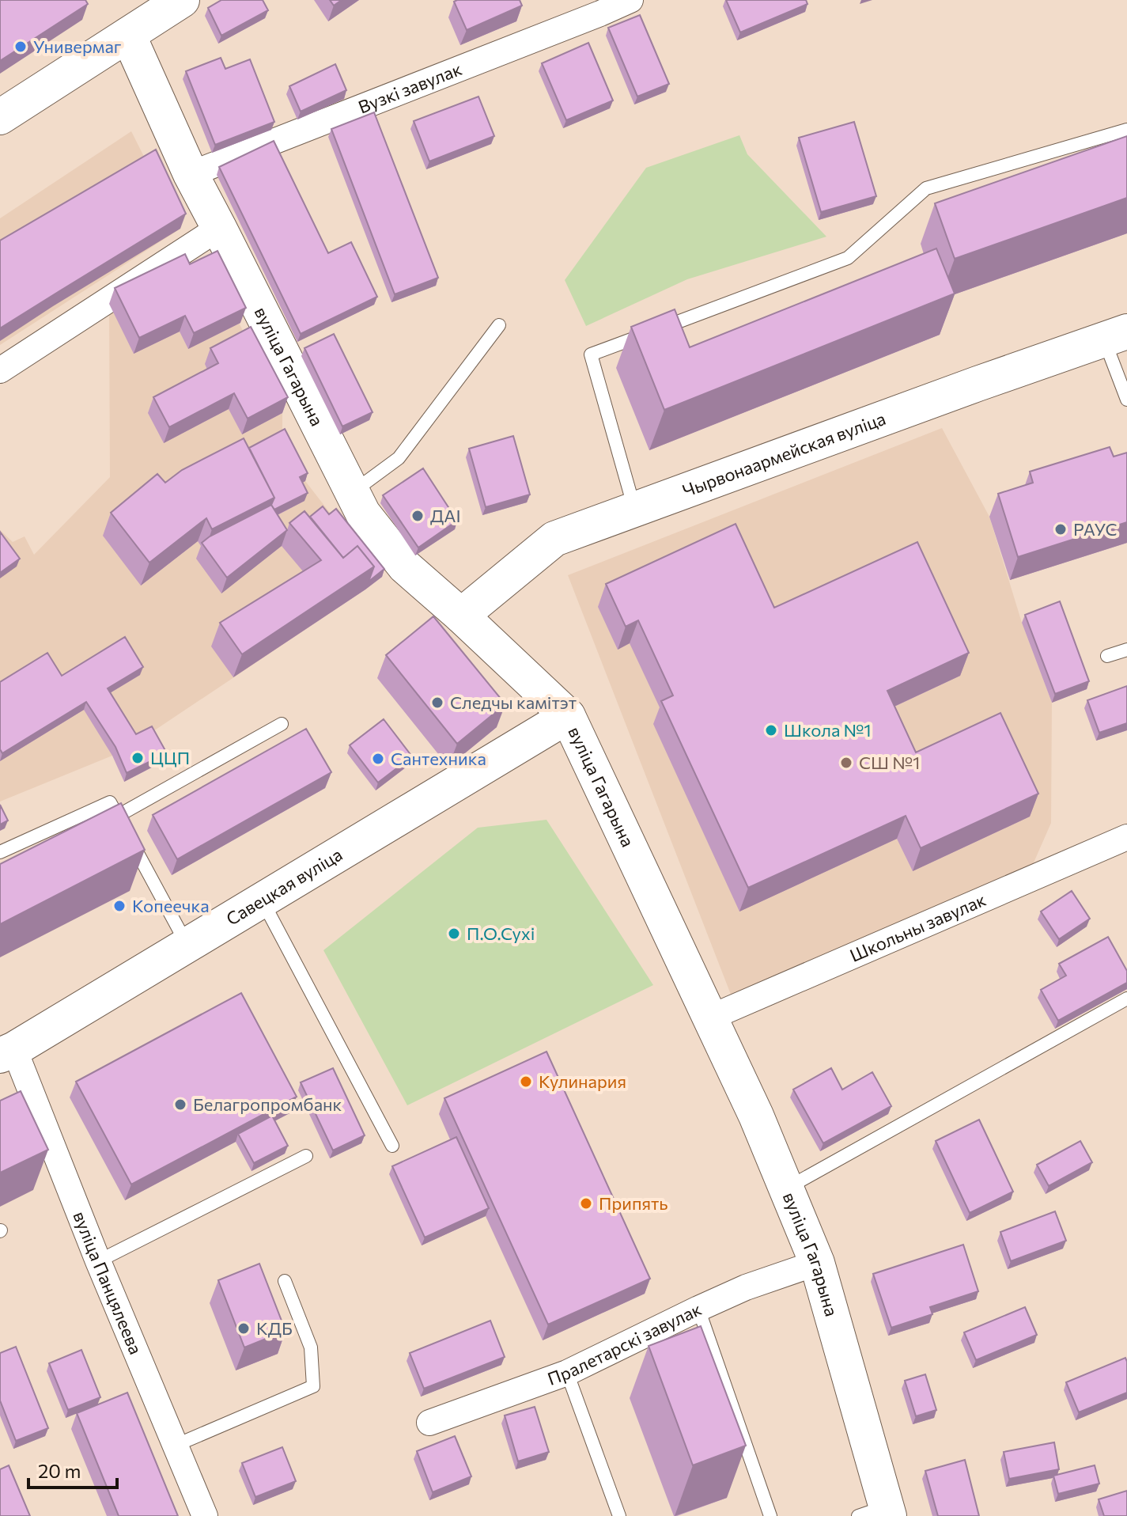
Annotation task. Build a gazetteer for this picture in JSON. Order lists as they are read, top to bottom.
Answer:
{
  "streets": {
    "street": [
      "Вузкі завулак",
      "вуліца Гагарына",
      "Чырвонаармейская вуліца",
      "Савецкая вуліца",
      "Школьны завулак",
      "вуліца Панцялеева",
      "Пралетарскі завулак"
    ]
  },
  "crossings": [
    ["Вузкі завулак", "вуліца Гагарына"],
    ["вуліца Гагарына", "Чырвонаармейская вуліца"],
    ["вуліца Гагарына", "Савецкая вуліца"],
    ["вуліца Гагарына", "Школьны завулак"],
    ["вуліца Гагарына", "Пралетарскі завулак"],
    ["Савецкая вуліца", "вуліца Панцялеева"]
  ],
  "places": [
    "Универмаг",
    "ДАІ",
    "РАУС",
    "Следчы камітэт",
    "Школа №1",
    "ЦЦП",
    "Сантехника",
    "СШ №1",
    "Копеечка",
    "П.О.Сухі",
    "Кулинария",
    "Белагропромбанк",
    "Припять",
    "КДБ"
  ],
  "scale_bar": "20 m"
}
